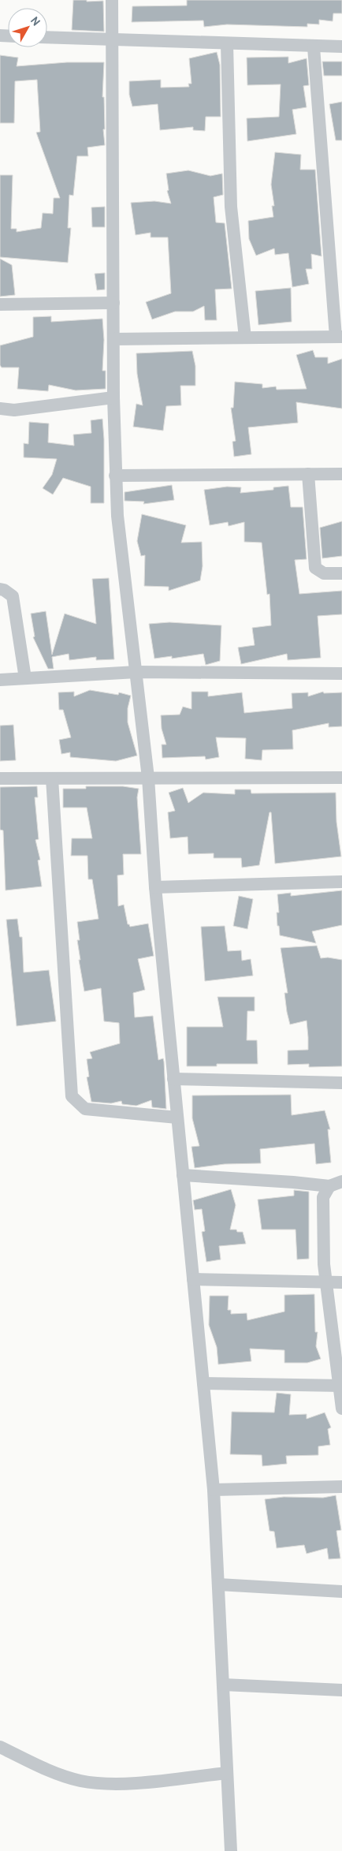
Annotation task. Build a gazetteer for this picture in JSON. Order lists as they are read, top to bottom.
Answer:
{
  "north": "top right"
}
